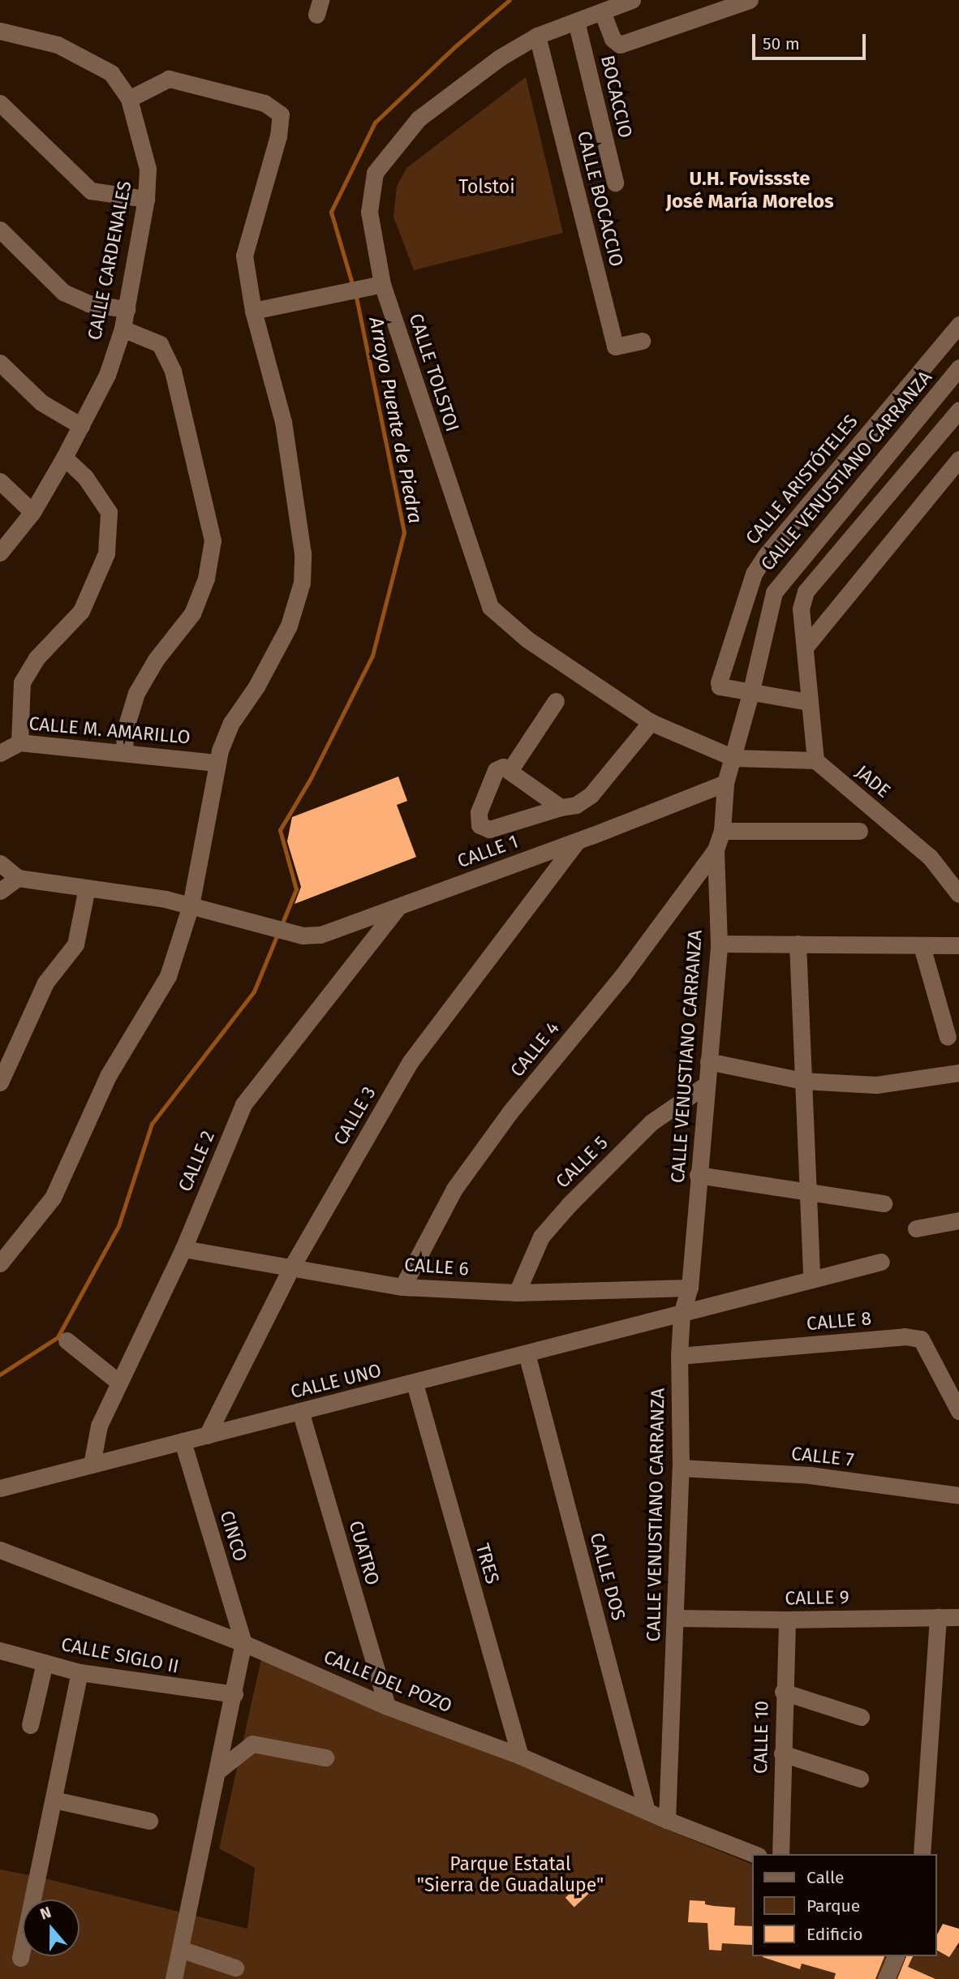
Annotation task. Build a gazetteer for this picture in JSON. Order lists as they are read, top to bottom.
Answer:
{
  "streets": {
    "street": [
      "BOCACCIO",
      "CALLE BOCACCIO",
      "CALLE CARDENALES",
      "CALLE TOLSTOI",
      "CALLE VENUSTIANO CARRANZA",
      "CALLE ARISTÓTELES",
      "CALLE M. AMARILLO",
      "JADE",
      "CALLE 1",
      "CALLE 4",
      "CALLE 3",
      "CALLE 2",
      "CALLE 5",
      "CALLE 6",
      "CALLE 8",
      "CALLE UNO",
      "CALLE 7",
      "CINCO",
      "CUATRO",
      "TRES",
      "CALLE DOS",
      "CALLE 9",
      "CALLE SIGLO II",
      "CALLE DEL POZO",
      "CALLE 10"
    ]
  },
  "crossings": [
    ["BOCACCIO", "CALLE TOLSTOI"],
    ["CALLE BOCACCIO", "CALLE TOLSTOI"],
    ["CALLE TOLSTOI", "CALLE VENUSTIANO CARRANZA"],
    ["CALLE VENUSTIANO CARRANZA", "CALLE ARISTÓTELES"],
    ["CALLE VENUSTIANO CARRANZA", "CALLE 1"],
    ["CALLE VENUSTIANO CARRANZA", "CALLE 4"],
    ["CALLE VENUSTIANO CARRANZA", "CALLE 5"],
    ["CALLE VENUSTIANO CARRANZA", "CALLE 6"],
    ["CALLE VENUSTIANO CARRANZA", "CALLE 8"],
    ["CALLE VENUSTIANO CARRANZA", "CALLE UNO"],
    ["CALLE VENUSTIANO CARRANZA", "CALLE 7"],
    ["CALLE VENUSTIANO CARRANZA", "CALLE 9"],
    ["CALLE VENUSTIANO CARRANZA", "CALLE DEL POZO"],
    ["CALLE 1", "CALLE 3"],
    ["CALLE 1", "CALLE 2"],
    ["CALLE 4", "CALLE 6"],
    ["CALLE 3", "CALLE 6"],
    ["CALLE 3", "CALLE UNO"],
    ["CALLE 2", "CALLE 6"],
    ["CALLE 2", "CALLE UNO"],
    ["CALLE 5", "CALLE 6"],
    ["CALLE UNO", "CINCO"],
    ["CALLE UNO", "CUATRO"],
    ["CALLE UNO", "TRES"],
    ["CALLE UNO", "CALLE DOS"],
    ["CINCO", "CALLE DEL POZO"],
    ["CUATRO", "CALLE DEL POZO"],
    ["TRES", "CALLE DEL POZO"],
    ["CALLE DOS", "CALLE DEL POZO"],
    ["CALLE 9", "CALLE 10"]
  ],
  "districts": ["U.H. Fovissste José María Morelos"],
  "water": ["Arroyo Puente de Piedra"],
  "parks": ["Tolstoi", "Parque Estatal \"Sierra de Guadalupe\""],
  "legend": ["Calle", "Parque", "Edificio"],
  "scale_bar": "50 m",
  "north": "top"
}
